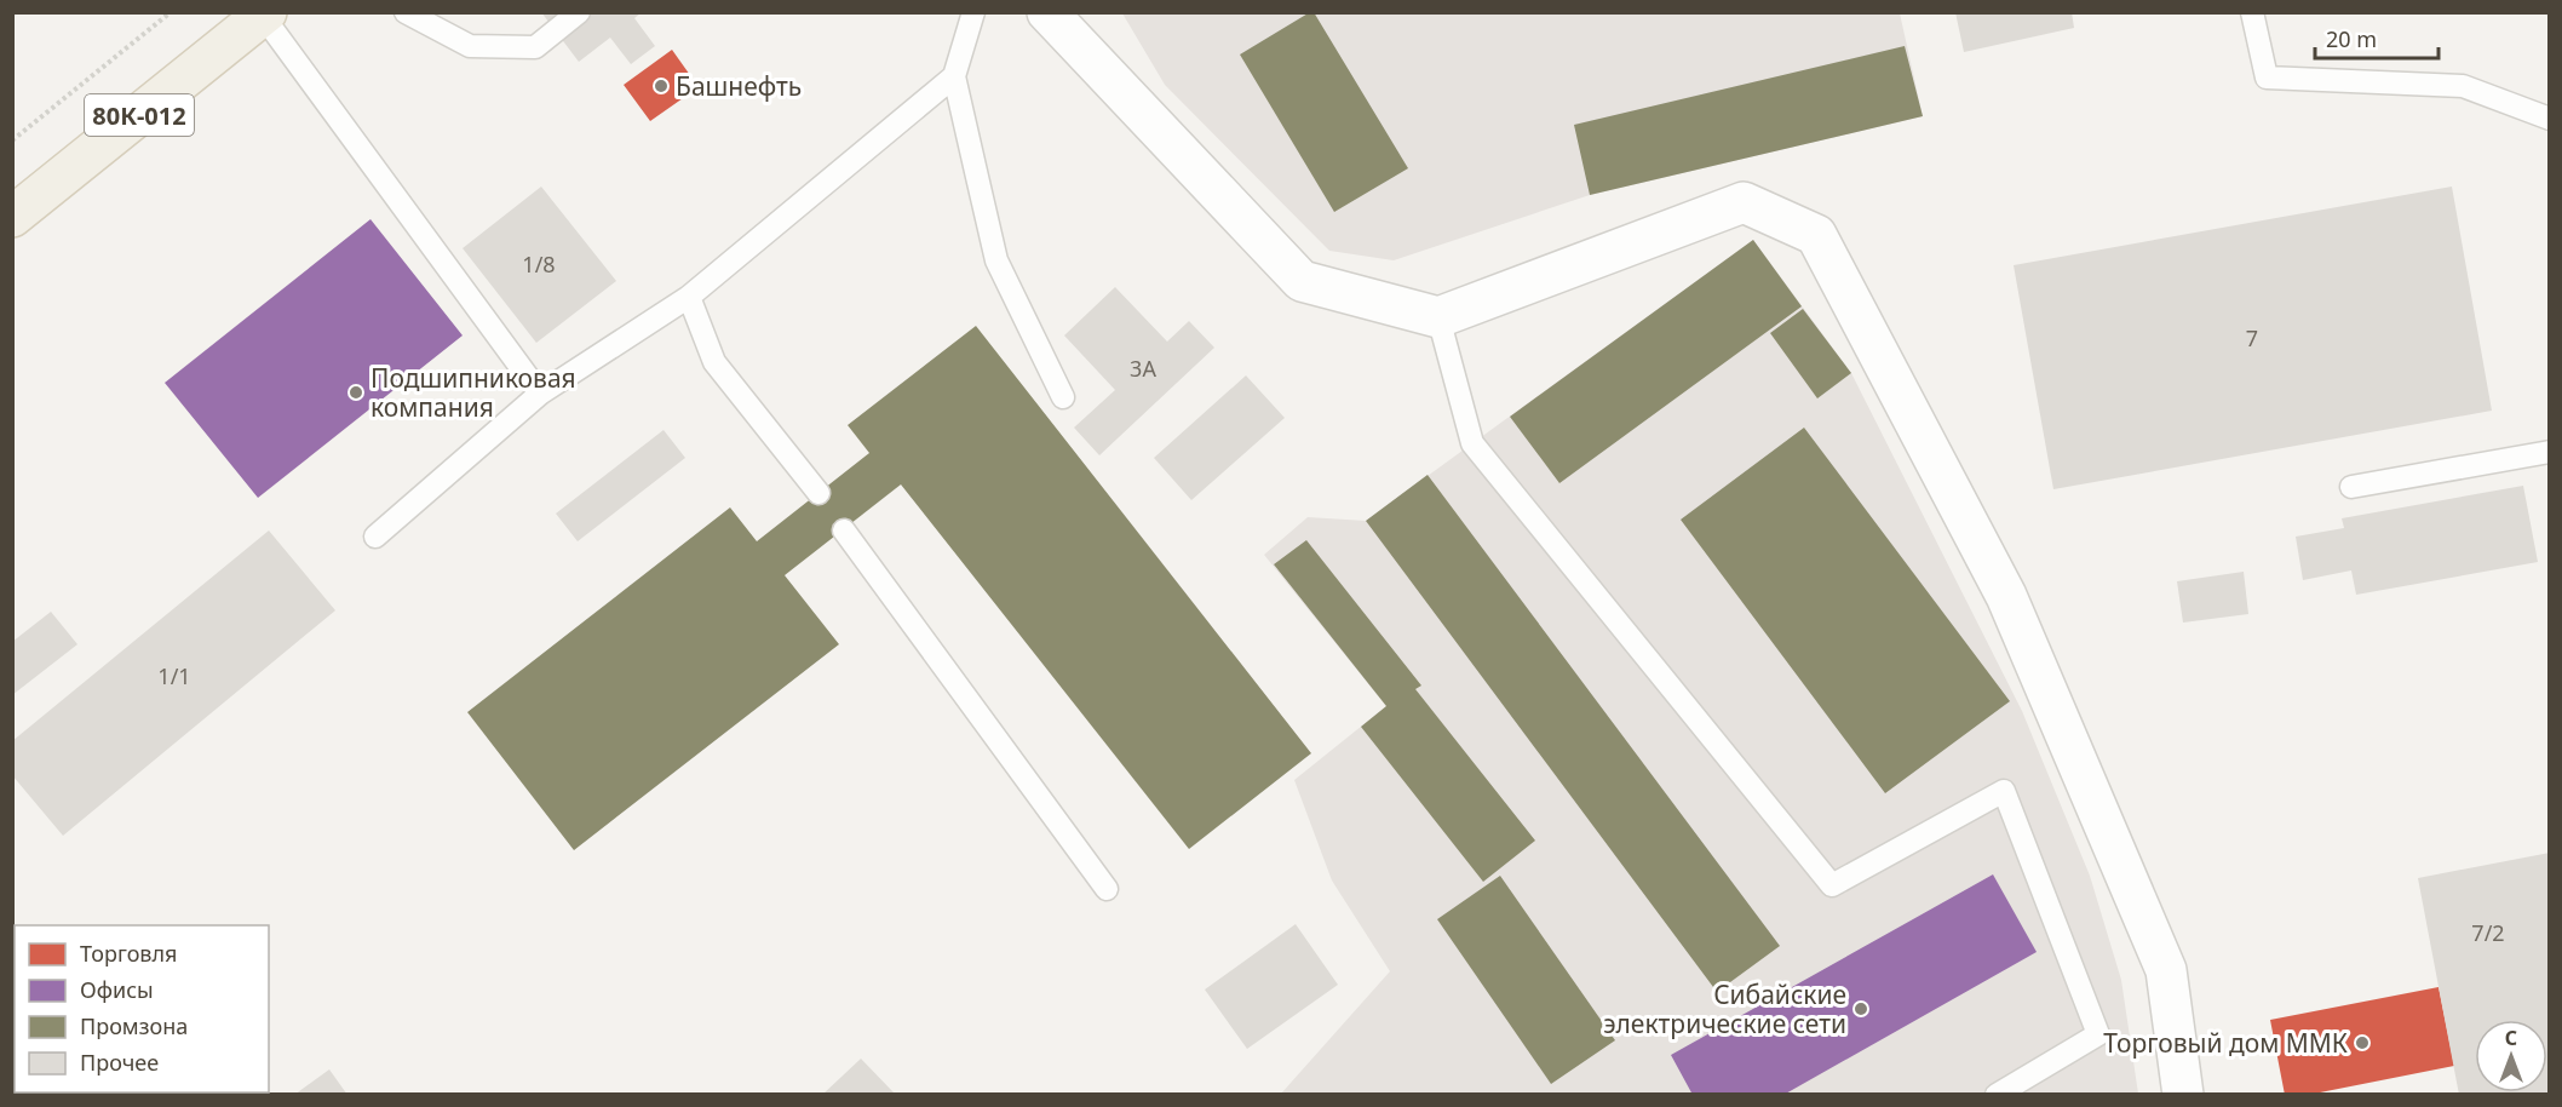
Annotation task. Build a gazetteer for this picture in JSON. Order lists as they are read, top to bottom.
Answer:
{
  "streets": {
    "main road": ["80К-012"]
  },
  "places": [
    "Башнефть",
    "Подшипниковая компания",
    "Сибайские электрические сети",
    "Торговый дом ММК"
  ],
  "house_numbers": [
    "1/8",
    "7",
    "3А",
    "1/1",
    "7/2"
  ],
  "legend": [
    "Торговля",
    "Офисы",
    "Промзона",
    "Прочее"
  ],
  "scale_bar": "20 m",
  "north": "top"
}
